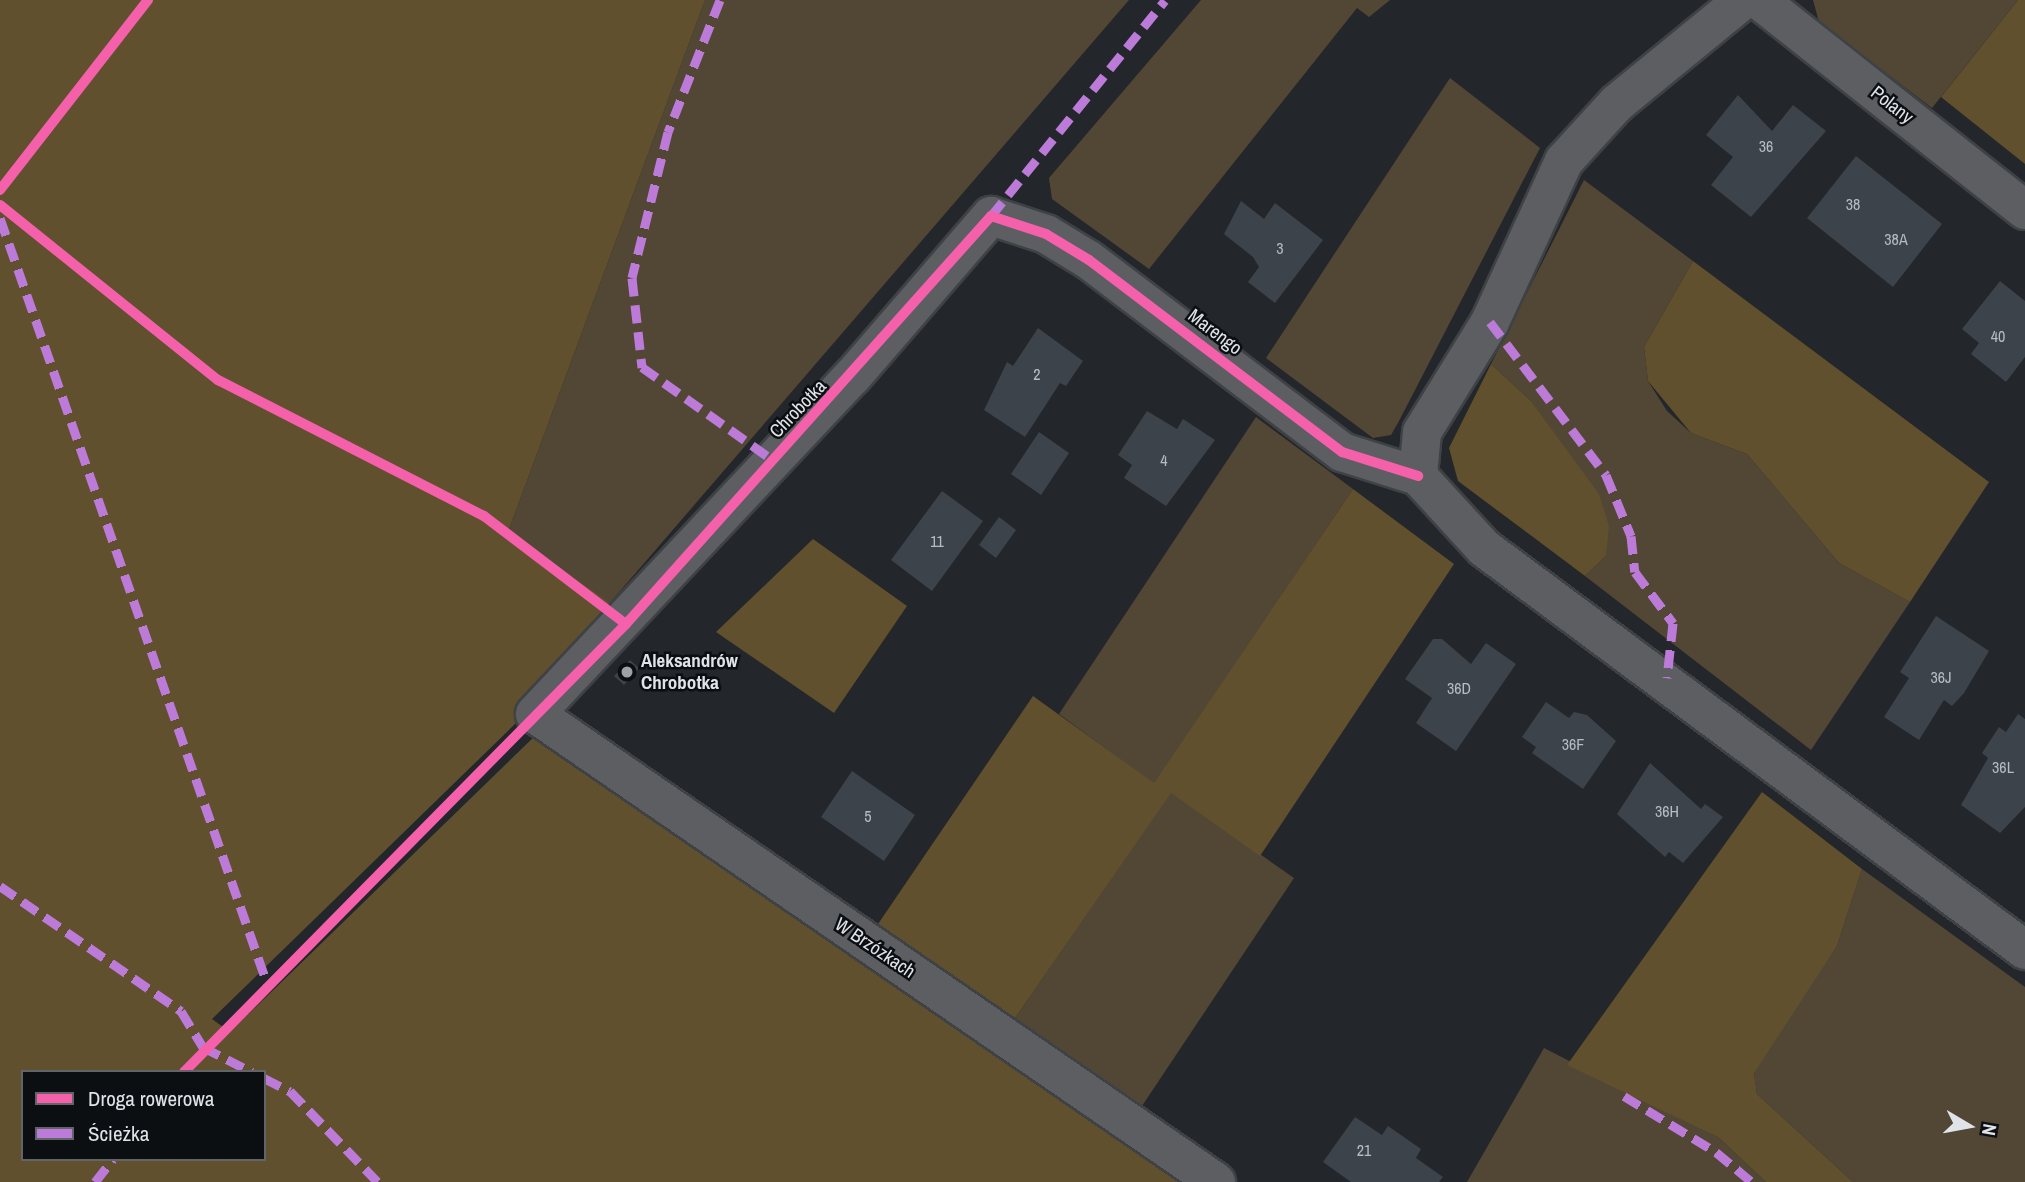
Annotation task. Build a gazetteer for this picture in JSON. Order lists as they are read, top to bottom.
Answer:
{
  "streets": {
    "street": [
      "Polany",
      "Marengo",
      "Chrobotka",
      "W Brzózkach"
    ]
  },
  "crossings": [
    ["Marengo", "Chrobotka"],
    ["Chrobotka", "W Brzózkach"]
  ],
  "places": ["Aleksandrów Chrobotka"],
  "house_numbers": [
    "36",
    "38",
    "38A",
    "3",
    "40",
    "2",
    "4",
    "11",
    "36J",
    "36D",
    "36F",
    "36L",
    "36H",
    "5",
    "21"
  ],
  "legend": ["Droga rowerowa", "Ścieżka"],
  "north": "right"
}
